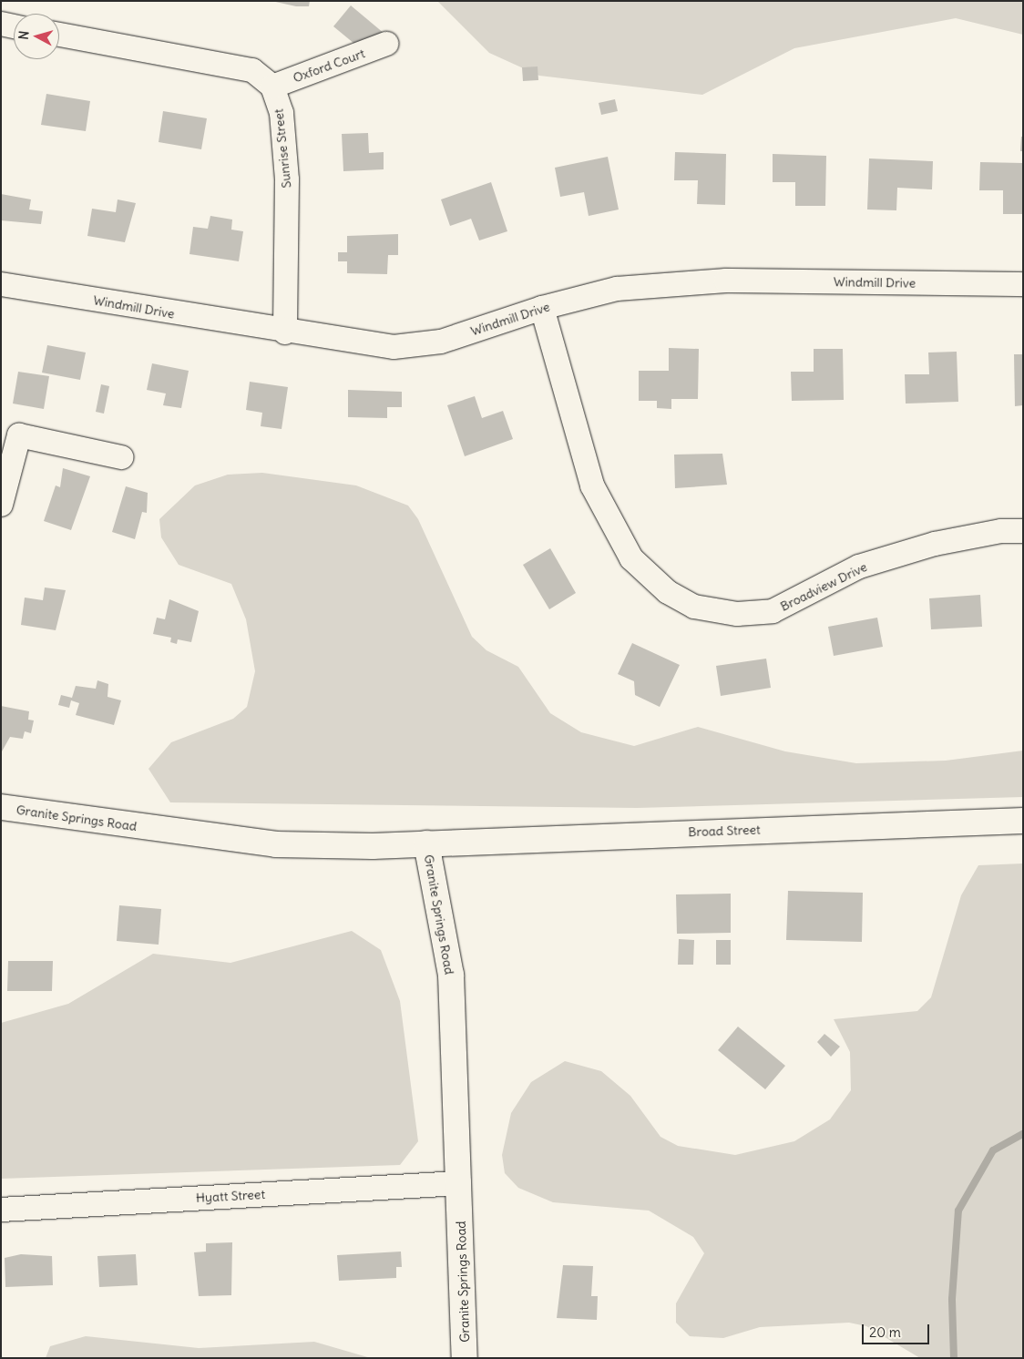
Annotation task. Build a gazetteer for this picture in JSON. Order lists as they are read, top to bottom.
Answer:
{
  "streets": {
    "street": [
      "Oxford Court",
      "Sunrise Street",
      "Windmill Drive",
      "Broadview Drive",
      "Granite Springs Road",
      "Broad Street",
      "Hyatt Street"
    ]
  },
  "crossings": [
    ["Oxford Court", "Sunrise Street"],
    ["Sunrise Street", "Windmill Drive"],
    ["Windmill Drive", "Broadview Drive"],
    ["Granite Springs Road", "Broad Street"],
    ["Granite Springs Road", "Hyatt Street"]
  ],
  "scale_bar": "20 m",
  "north": "left"
}
